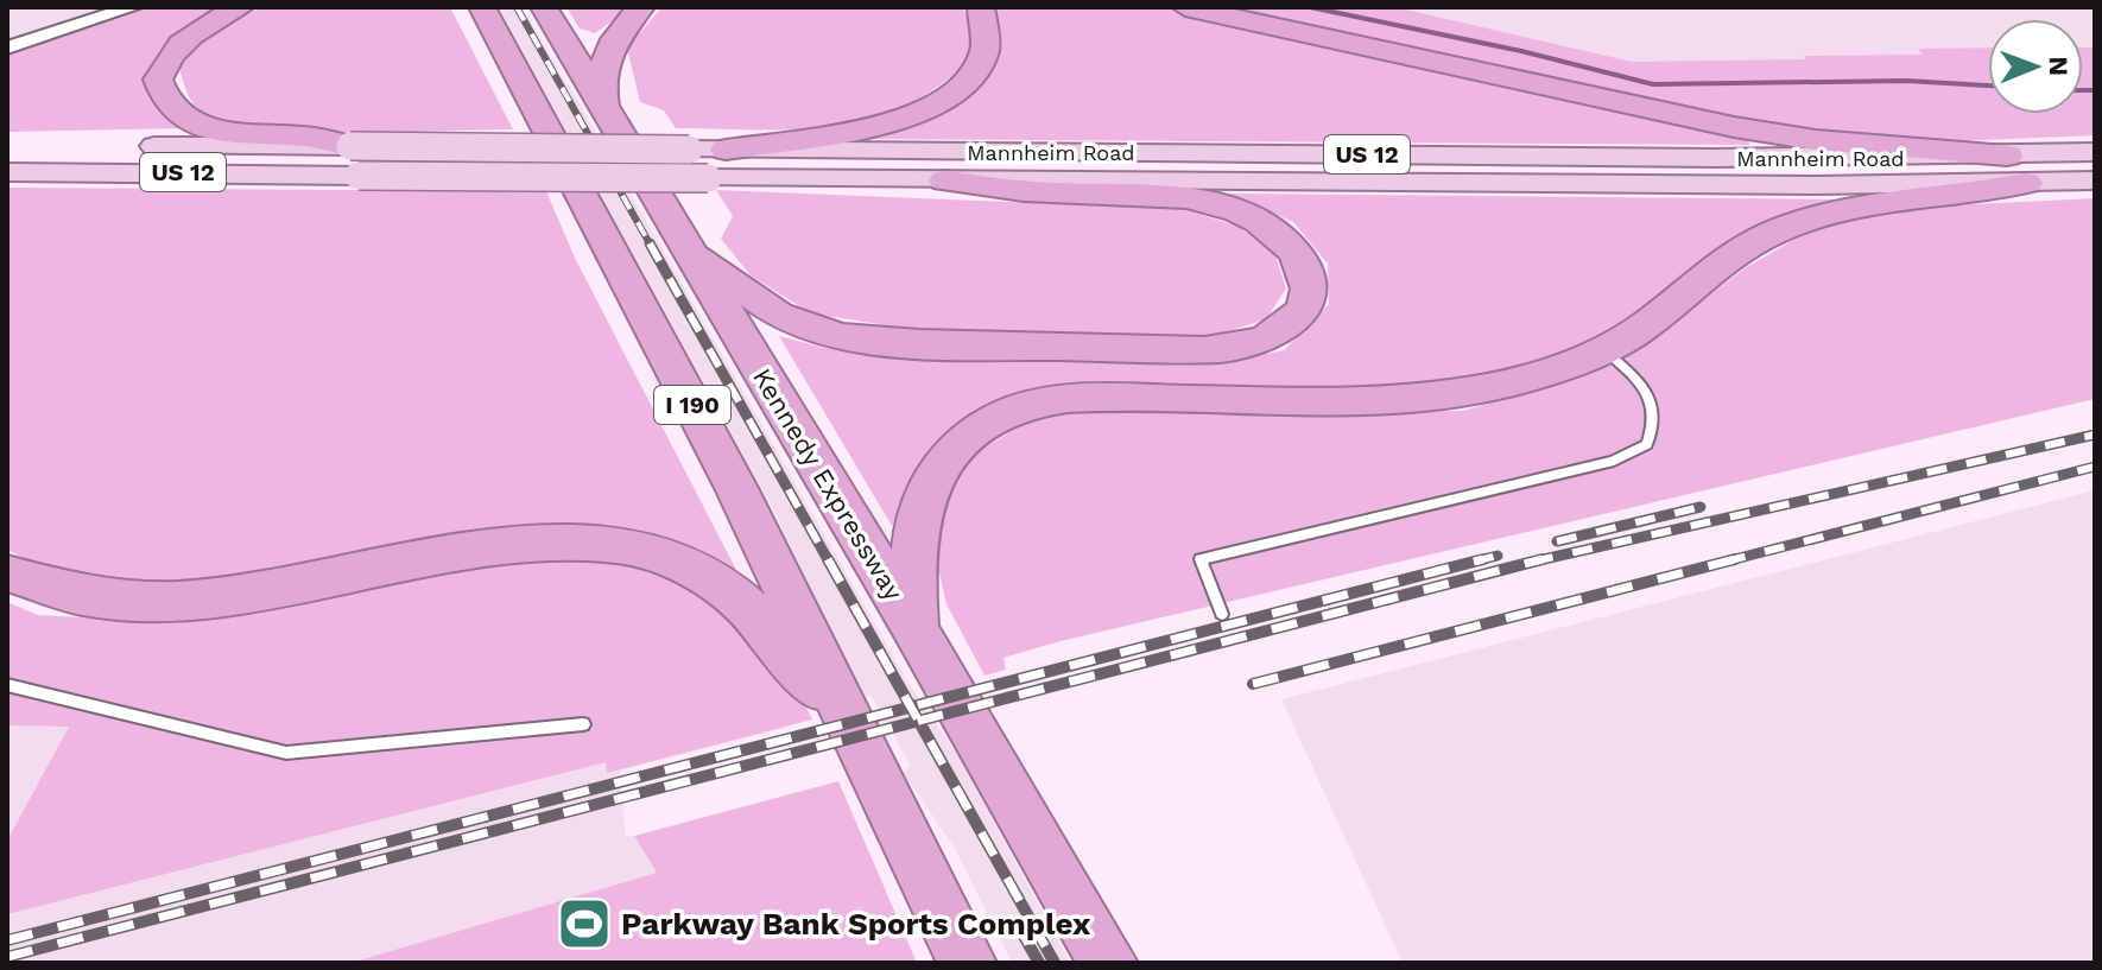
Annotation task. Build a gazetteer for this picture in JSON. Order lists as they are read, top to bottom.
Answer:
{
  "streets": {
    "highway": ["I 190", "Kennedy Expressway"],
    "main road": ["Mannheim Road", "US 12"]
  },
  "places": {
    "sports": ["Parkway Bank Sports Complex"]
  },
  "north": "right"
}
